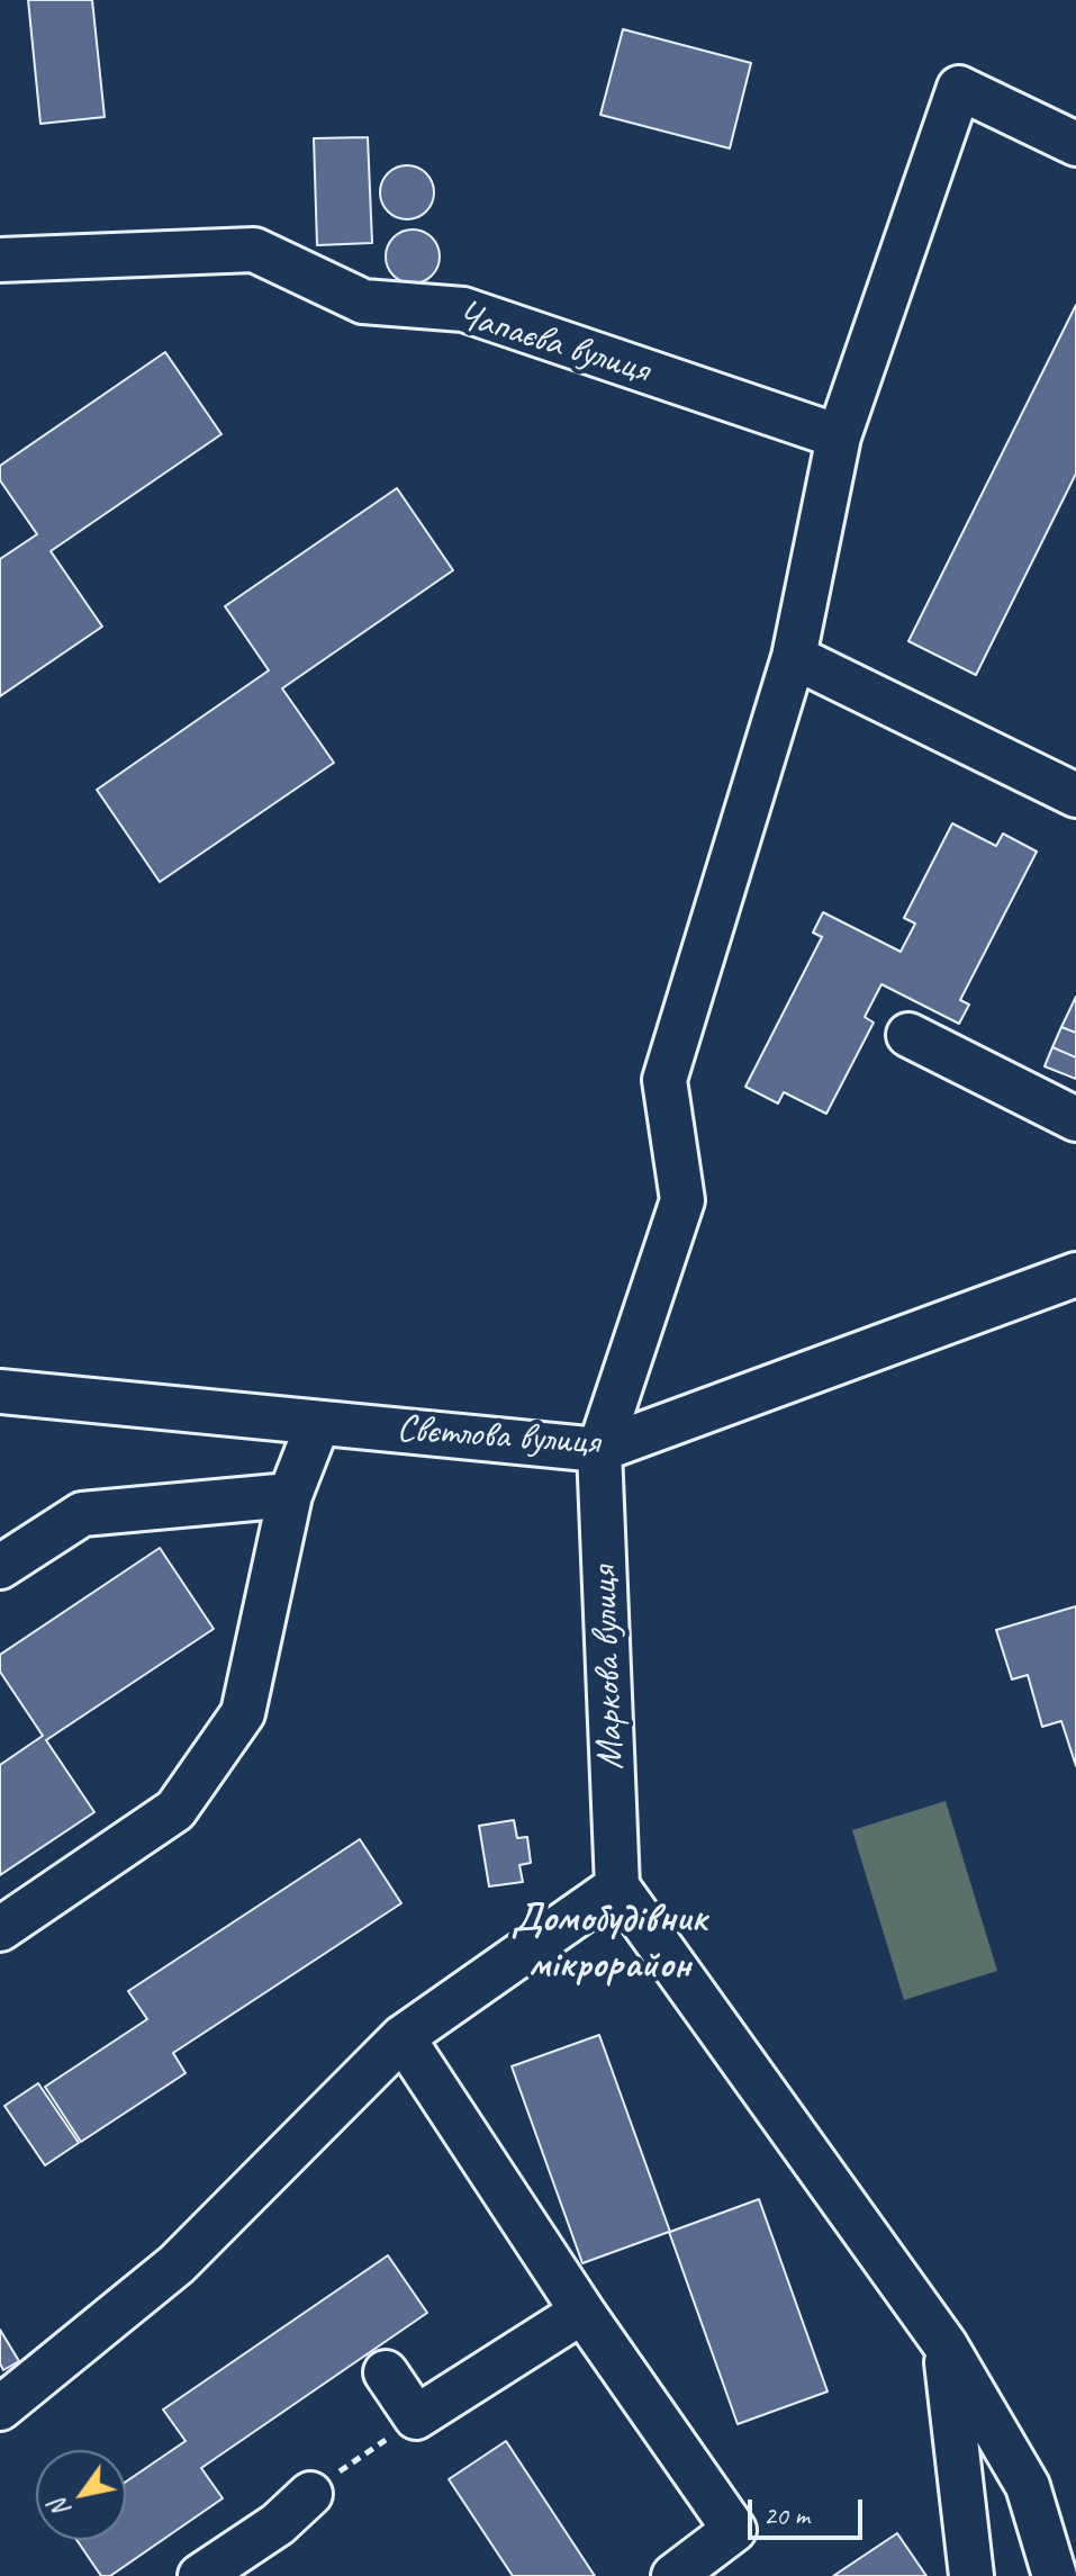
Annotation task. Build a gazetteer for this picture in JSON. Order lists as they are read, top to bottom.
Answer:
{
  "streets": {
    "street": ["Чапаєва вулиця", "Свєтлова вулиця", "Маркова вулиця"]
  },
  "crossings": [
    ["Свєтлова вулиця", "Маркова вулиця"]
  ],
  "districts": ["Домобудівник мікрорайон"],
  "scale_bar": "20 m",
  "north": "bottom left"
}
